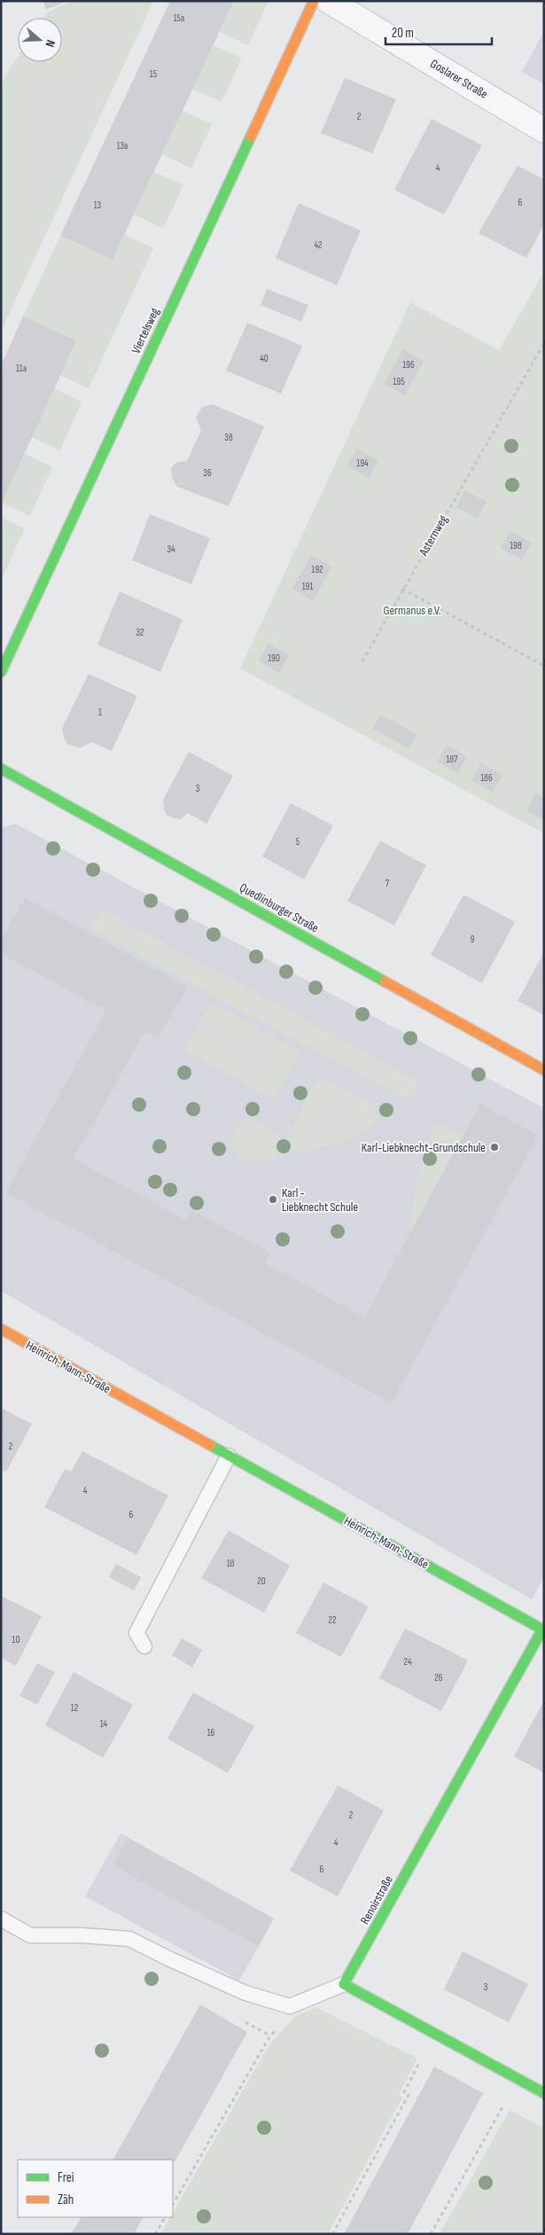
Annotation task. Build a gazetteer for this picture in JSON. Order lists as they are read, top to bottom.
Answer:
{
  "streets": {
    "street": [
      "Goslarer Straße",
      "Viertelsweg",
      "Quedlinburger Straße",
      "Heinrich-Mann-Straße",
      "Renoirstraße"
    ],
    "path": ["Asternweg"]
  },
  "crossings": [
    ["Heinrich-Mann-Straße", "Renoirstraße"]
  ],
  "parks": ["Germanus e.V."],
  "places": ["Karl-Liebknecht-Grundschule", "Karl - Liebknecht Schule"],
  "house_numbers": [
    "15a",
    "15",
    "2",
    "13a",
    "4",
    "6",
    "13",
    "42",
    "40",
    "196",
    "11a",
    "195",
    "38",
    "194",
    "36",
    "198",
    "34",
    "192",
    "191",
    "32",
    "190",
    "1",
    "187",
    "186",
    "3",
    "5",
    "7",
    "9",
    "2",
    "4",
    "6",
    "18",
    "20",
    "22",
    "10",
    "24",
    "26",
    "12",
    "14",
    "16",
    "2",
    "4",
    "6",
    "3"
  ],
  "legend": ["Frei", "Zäh"],
  "scale_bar": "20 m",
  "north": "right"
}
